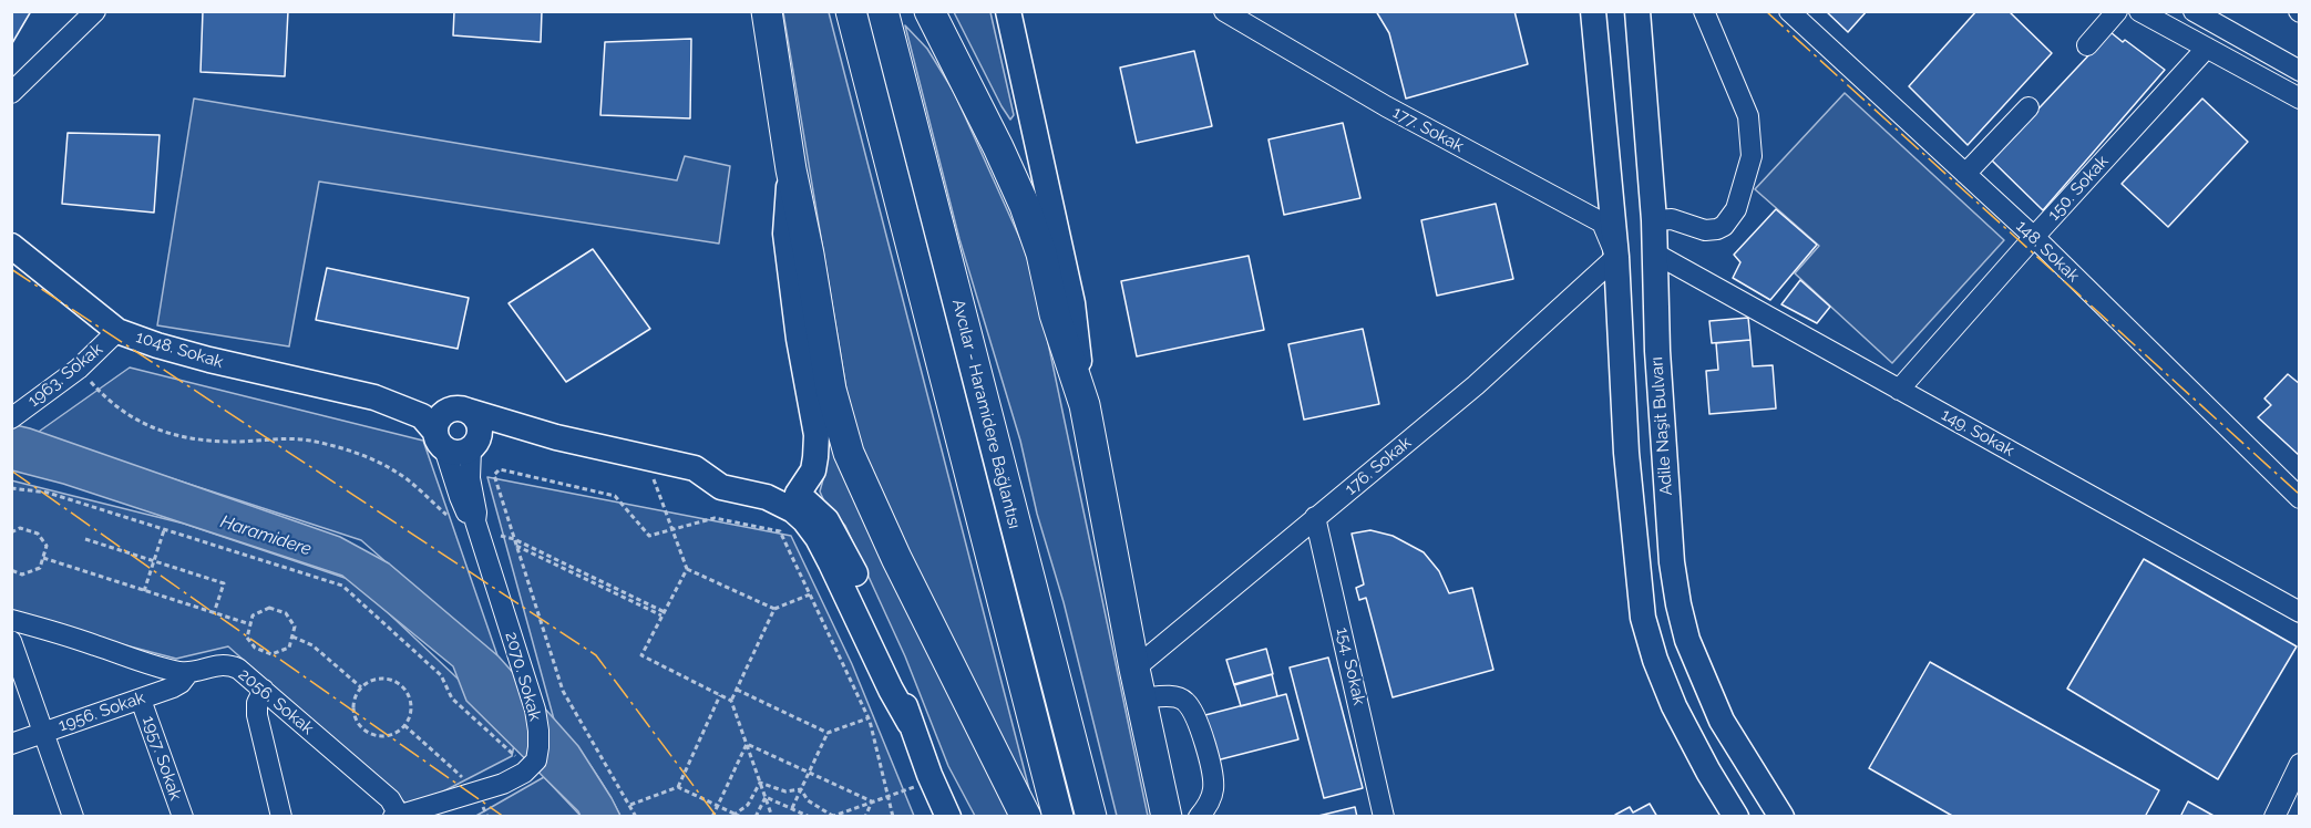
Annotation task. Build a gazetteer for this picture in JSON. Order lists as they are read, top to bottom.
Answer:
{
  "streets": {
    "highway": ["Avcılar - Haramidere Bağlantısı"],
    "main road": ["1048. Sokak", "Adile Naşit Bulvarı"],
    "street": [
      "177. Sokak",
      "150. Sokak",
      "148. Sokak",
      "1963. Sokak",
      "149. Sokak",
      "176. Sokak",
      "154. Sokak",
      "2070. Sokak",
      "2056. Sokak",
      "1956. Sokak",
      "1957. Sokak"
    ]
  },
  "crossings": [
    ["177. Sokak", "176. Sokak"],
    ["150. Sokak", "148. Sokak"],
    ["150. Sokak", "149. Sokak"],
    ["1048. Sokak", "1963. Sokak"],
    ["Adile Naşit Bulvarı", "149. Sokak"],
    ["176. Sokak", "154. Sokak"],
    ["2056. Sokak", "1956. Sokak"],
    ["1956. Sokak", "1957. Sokak"]
  ],
  "water": ["Haramidere"]
}
